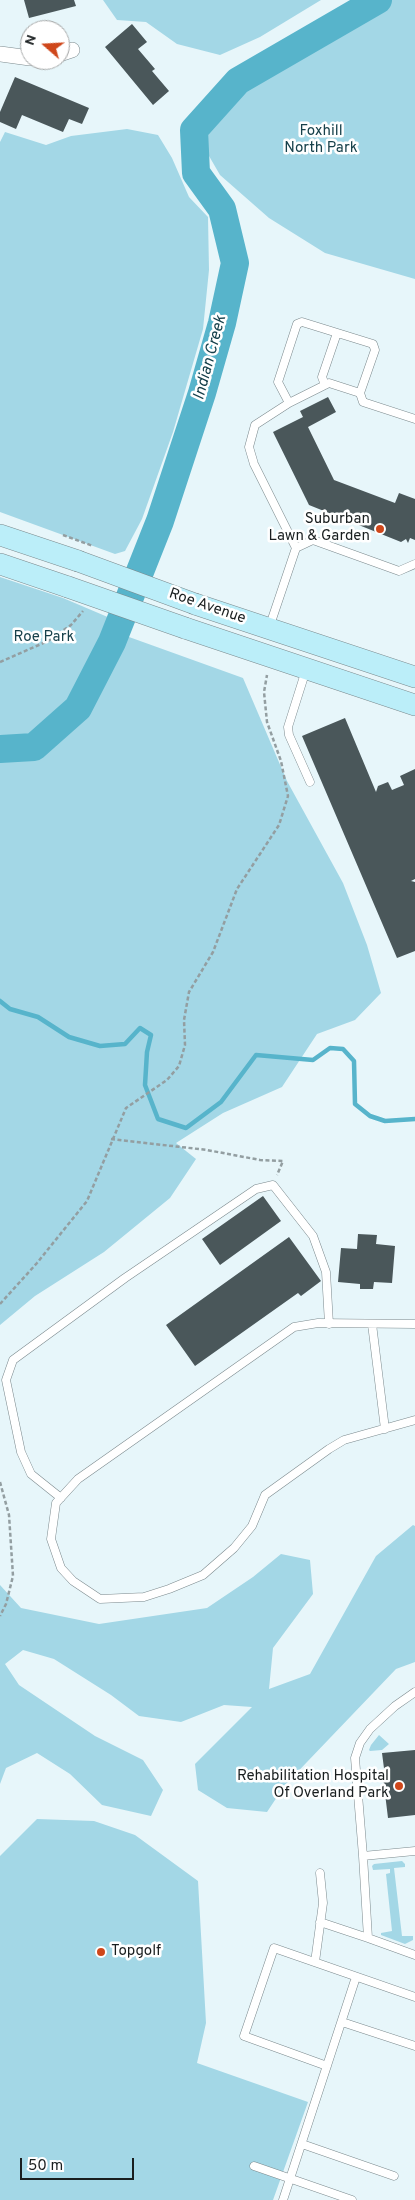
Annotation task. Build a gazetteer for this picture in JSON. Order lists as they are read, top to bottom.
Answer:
{
  "streets": {
    "main road": ["Roe Avenue"]
  },
  "water": ["Indian Creek"],
  "parks": ["Foxhill North Park", "Roe Park"],
  "places": ["Suburban Lawn & Garden", "Rehabilitation Hospital Of Overland Park", "Topgolf"],
  "scale_bar": "50 m",
  "north": "left"
}
